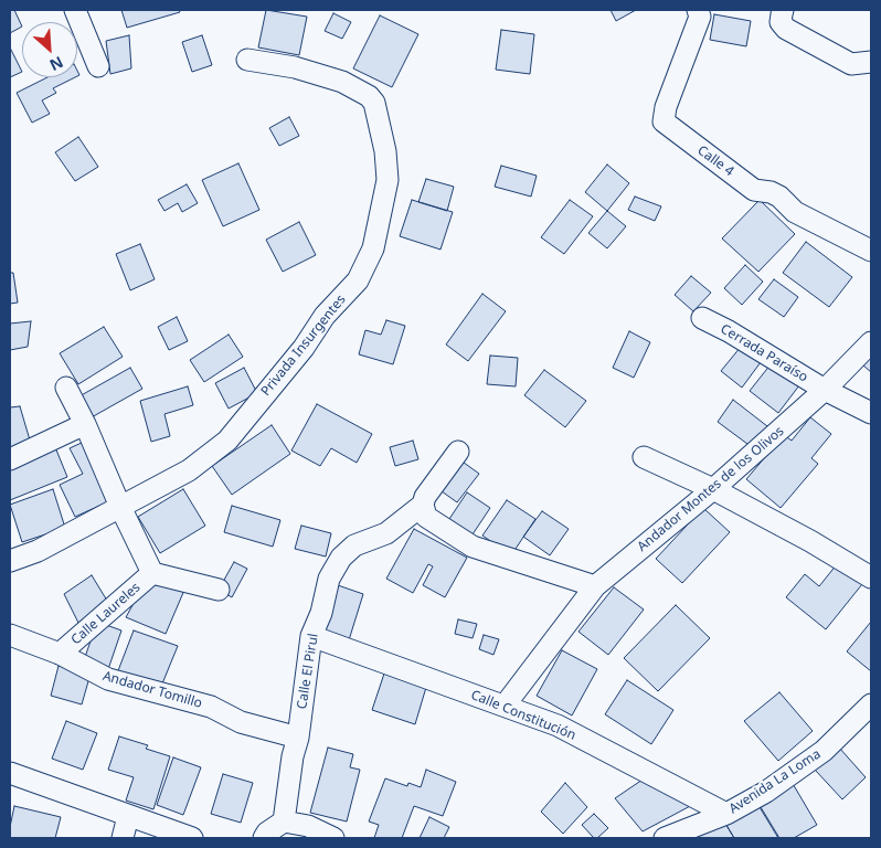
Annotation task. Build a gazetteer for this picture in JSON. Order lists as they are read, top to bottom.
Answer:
{
  "streets": {
    "street": [
      "Calle 4",
      "Privada Insurgentes",
      "Cerrada Paraíso",
      "Andador Montes de los Olivos",
      "Calle Laureles",
      "Calle El Pirul",
      "Andador Tomillo",
      "Calle Constitución",
      "Avenida La Loma"
    ]
  },
  "crossings": [
    ["Cerrada Paraíso", "Andador Montes de los Olivos"],
    ["Andador Montes de los Olivos", "Calle Constitución"],
    ["Calle Laureles", "Andador Tomillo"],
    ["Calle El Pirul", "Andador Tomillo"],
    ["Calle El Pirul", "Calle Constitución"],
    ["Calle Constitución", "Avenida La Loma"]
  ],
  "north": "bottom right"
}
